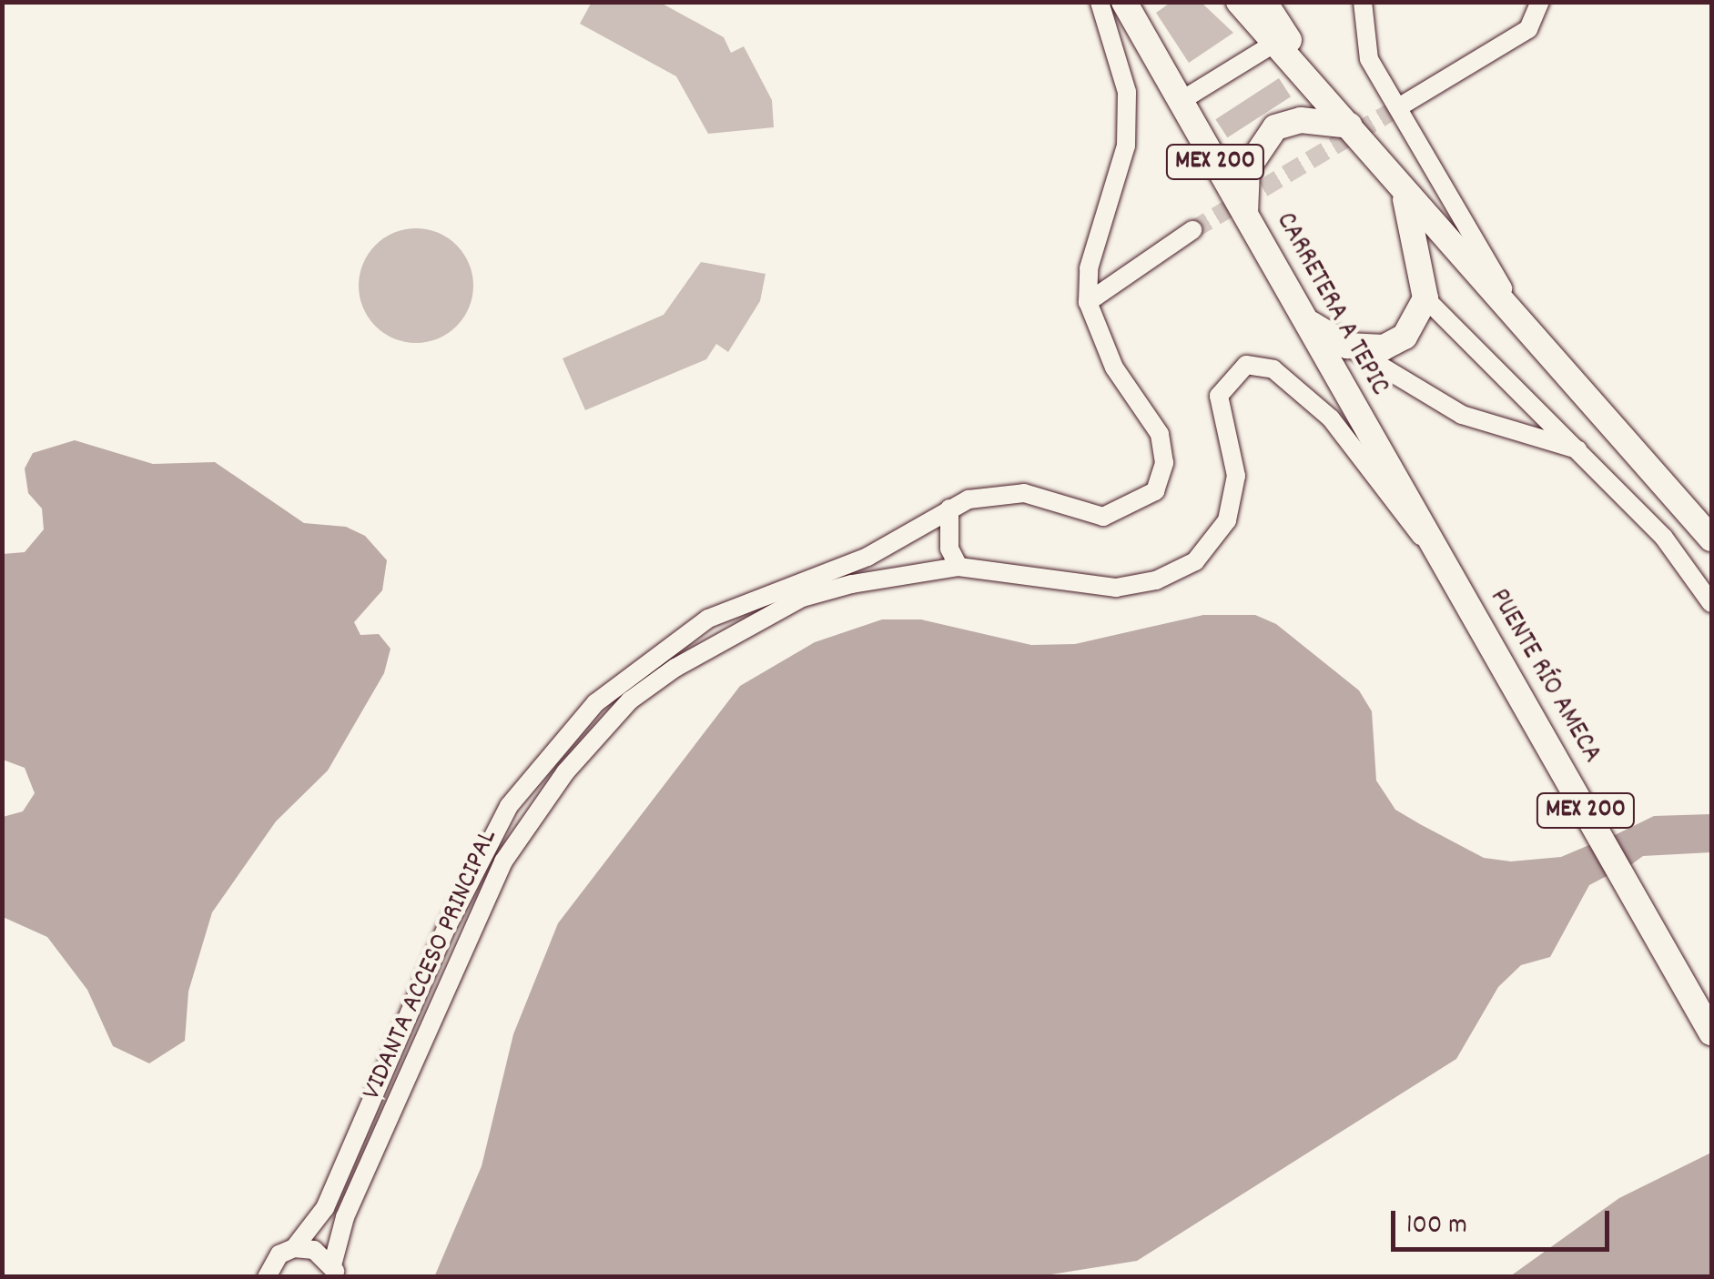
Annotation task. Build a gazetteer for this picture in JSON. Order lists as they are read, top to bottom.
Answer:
{
  "streets": {
    "highway": ["MEX 200", "CARRETERA A TEPIC", "PUENTE RÍO AMECA"],
    "street": ["VIDANTA ACCESO PRINCIPAL"]
  },
  "crossings": [
    ["CARRETERA A TEPIC", "PUENTE RÍO AMECA"],
    ["CARRETERA A TEPIC", "VIDANTA ACCESO PRINCIPAL"]
  ],
  "scale_bar": "100 m"
}
